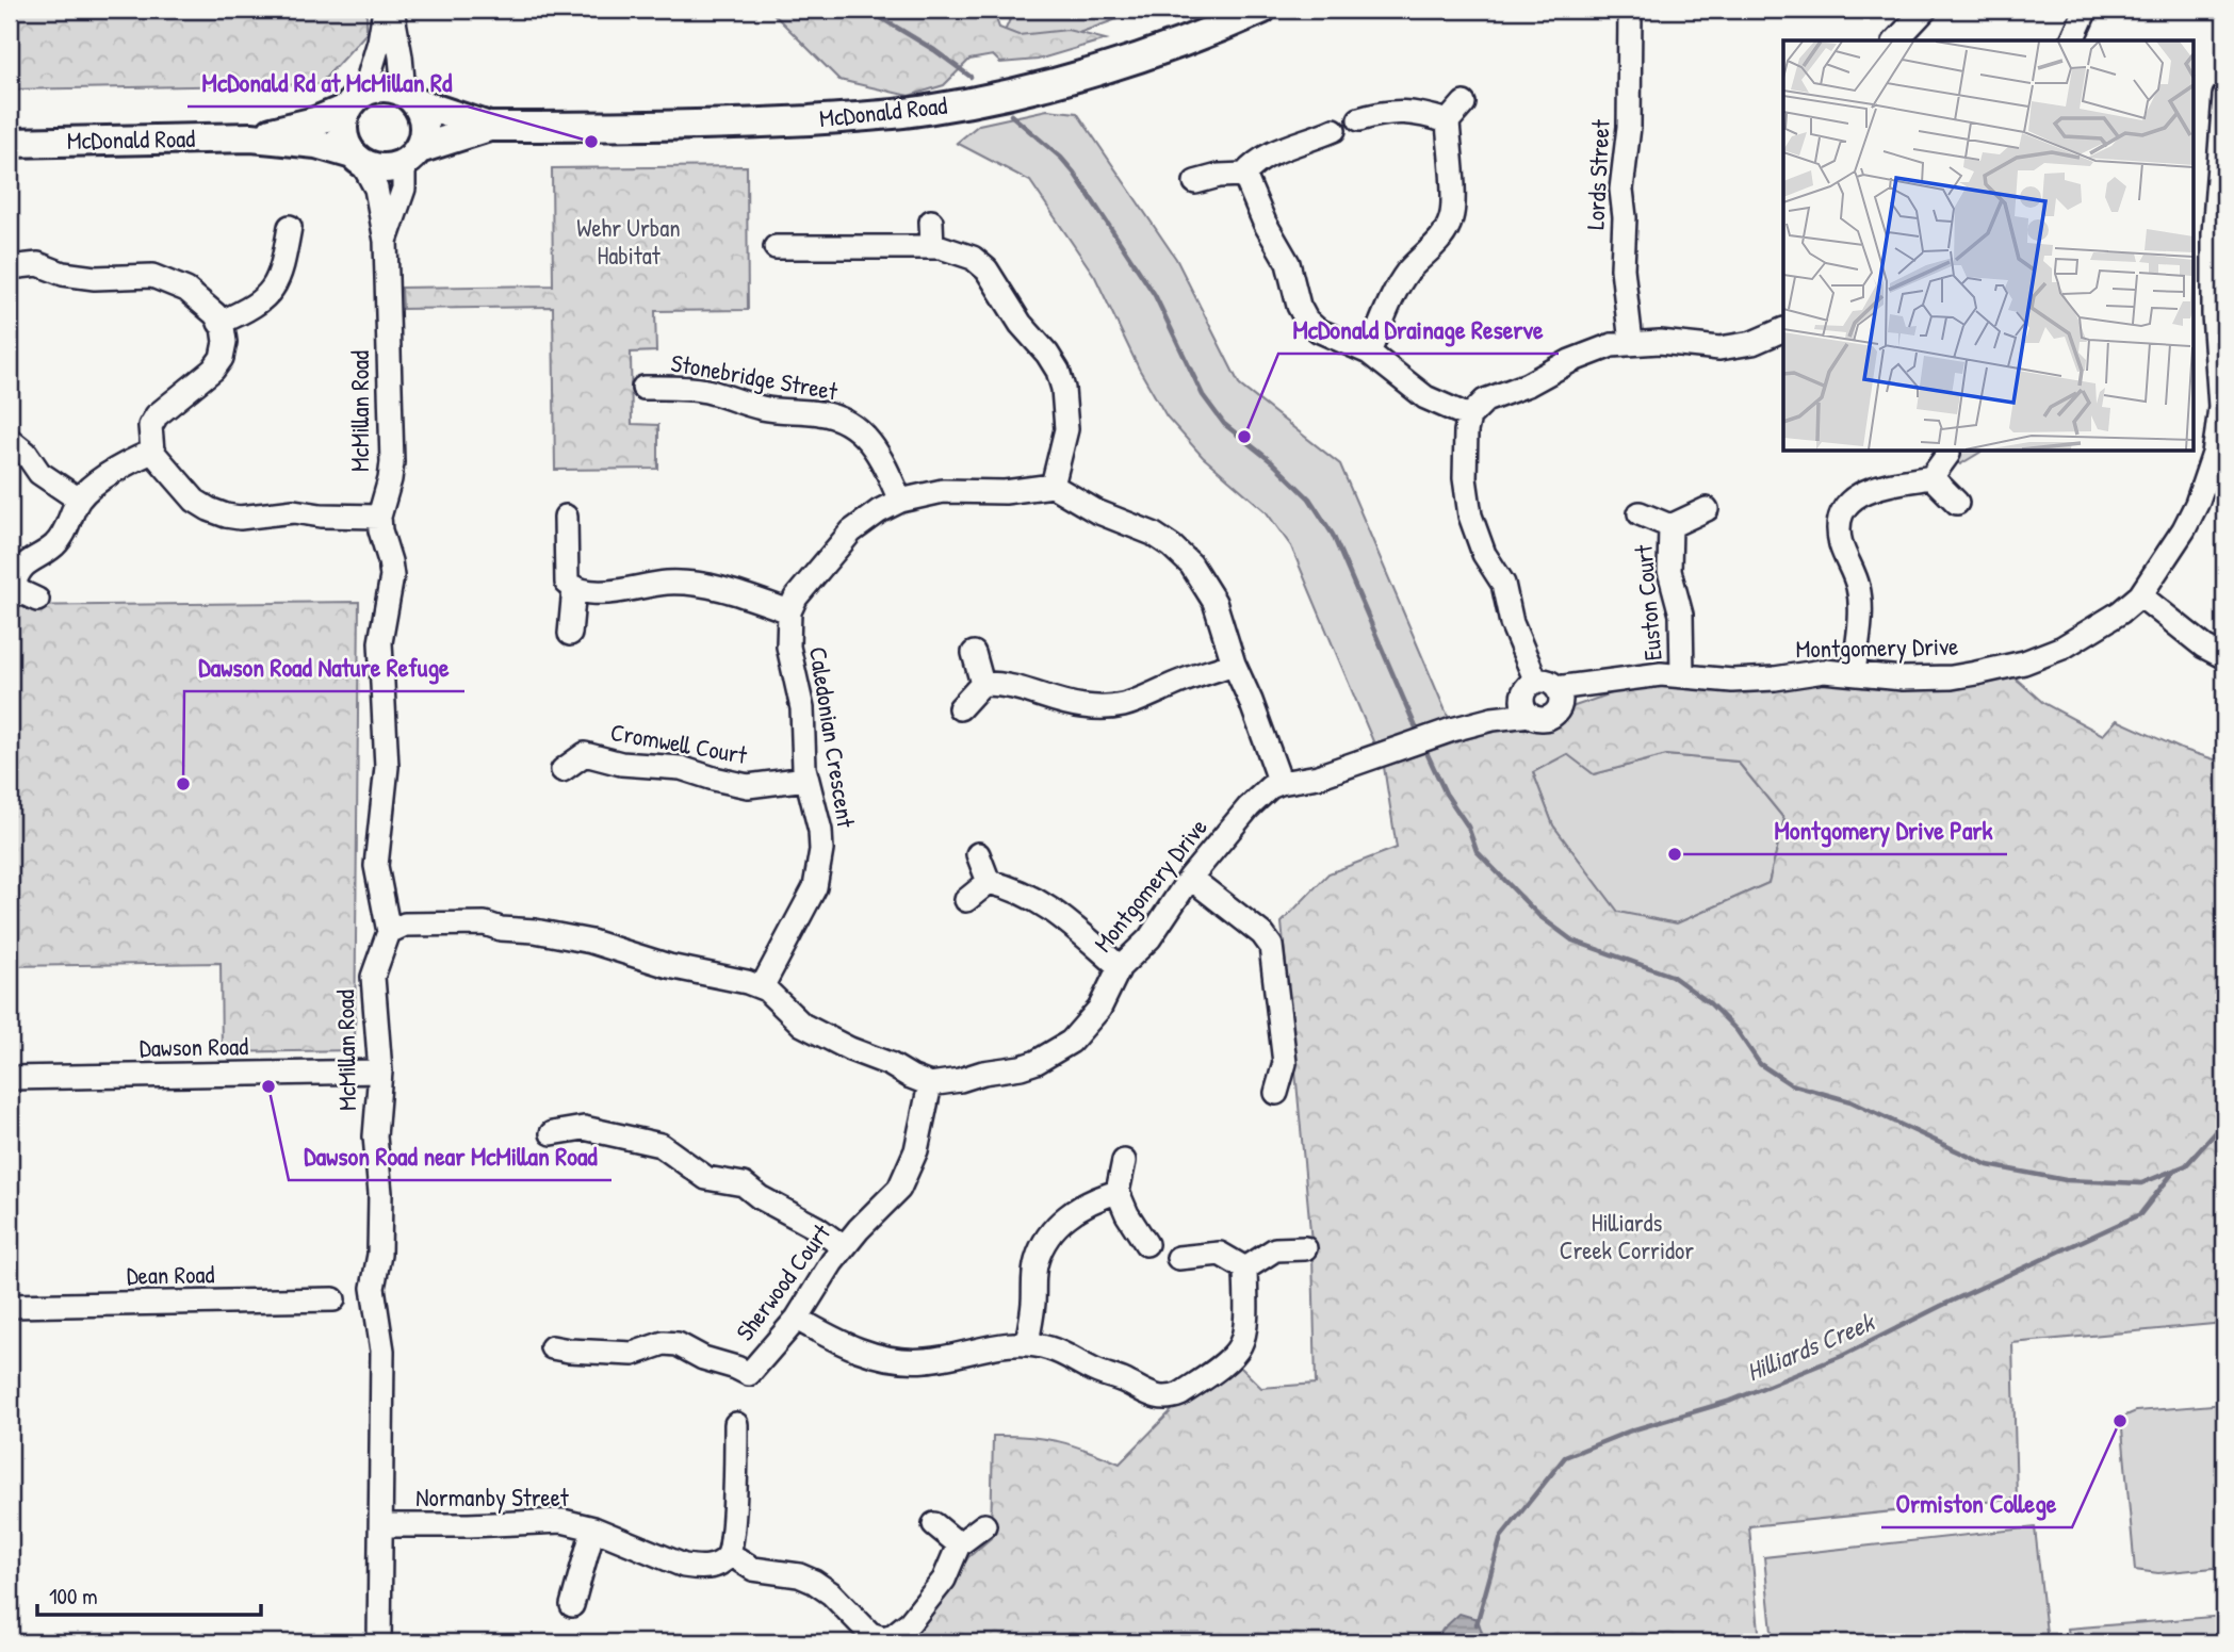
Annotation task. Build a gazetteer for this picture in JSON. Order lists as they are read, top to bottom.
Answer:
{
  "streets": {
    "main road": ["McDonald Road"],
    "street": [
      "Lords Street",
      "Stonebridge Street",
      "McMillan Road",
      "Euston Court",
      "Montgomery Drive",
      "Caledonian Crescent",
      "Cromwell Court",
      "Dawson Road",
      "Dean Road",
      "Sherwood Court",
      "Normanby Street"
    ]
  },
  "crossings": [
    ["McDonald Road", "McMillan Road"],
    ["McMillan Road", "Dawson Road"],
    ["McMillan Road", "Normanby Street"],
    ["Euston Court", "Montgomery Drive"],
    ["Montgomery Drive", "Sherwood Court"],
    ["Caledonian Crescent", "Cromwell Court"]
  ],
  "water": ["Hilliards Creek"],
  "parks": ["Wehr Urban Habitat", "Hilliards Creek Corridor"],
  "places": [
    "McDonald Rd at McMillan Rd",
    "McDonald Drainage Reserve",
    "Dawson Road Nature Refuge",
    "Montgomery Drive Park",
    "Dawson Road near McMillan Road",
    "Ormiston College"
  ],
  "scale_bar": "100 m"
}
